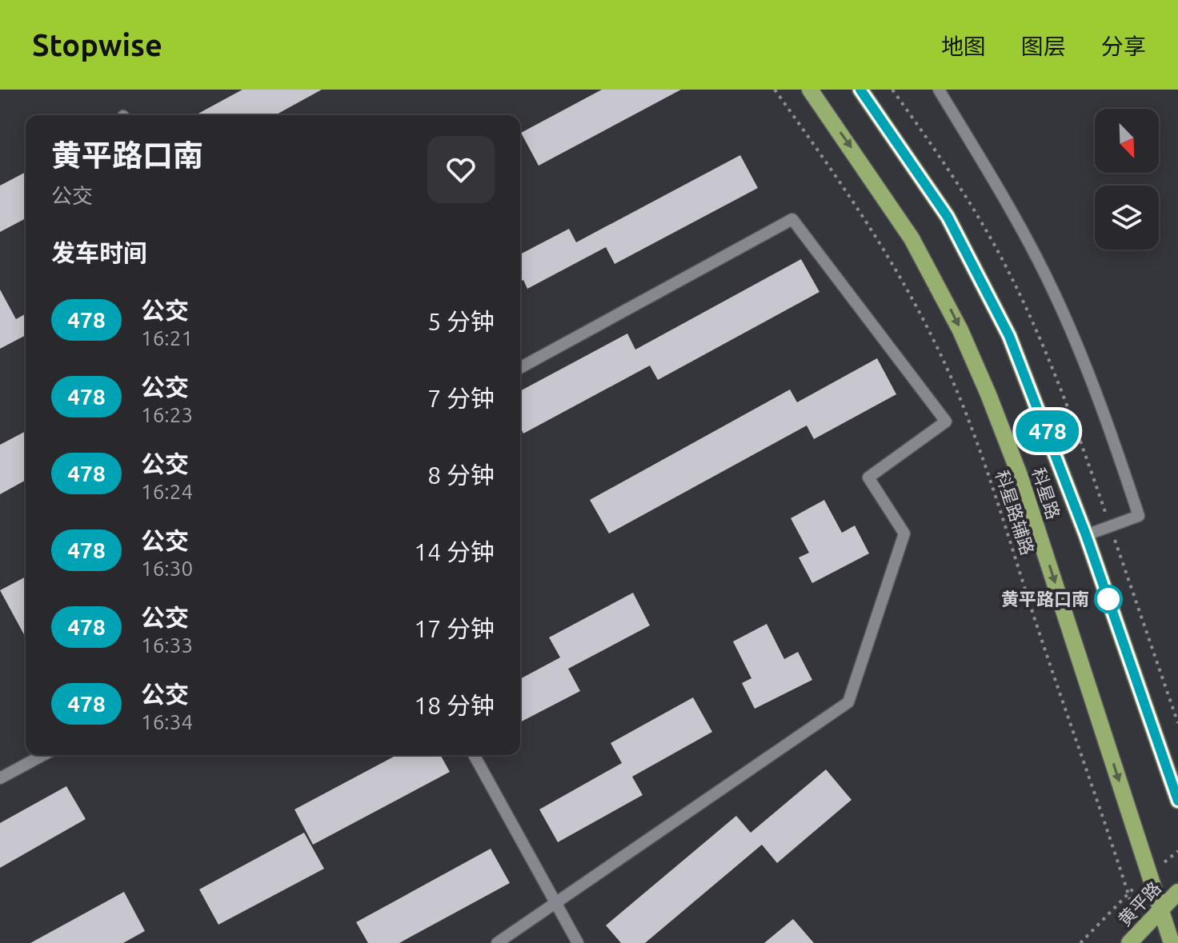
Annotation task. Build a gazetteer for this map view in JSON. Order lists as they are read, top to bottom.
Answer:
{
  "streets": {
    "main road": ["科星路", "黄平路"],
    "path": ["科星路辅路"]
  },
  "crossings": [
    ["科星路", "黄平路"],
    ["科星路辅路", "黄平路"]
  ],
  "places": ["黄平路口南"],
  "lines": ["bus line 478"],
  "north": "bottom right",
  "page": {
    "header": "Stopwise",
    "nav": ["地图", "图层", "分享"],
    "on_map": "478",
    "heading": [
      ["黄平路口南", "公交"],
      "发车时间"
    ],
    "list": [
      {
        "mark": "478",
        "name": "公交",
        "note": "16:21",
        "value": "5 分钟"
      },
      {
        "mark": "478",
        "name": "公交",
        "note": "16:23",
        "value": "7 分钟"
      },
      {
        "mark": "478",
        "name": "公交",
        "note": "16:24",
        "value": "8 分钟"
      },
      {
        "mark": "478",
        "name": "公交",
        "note": "16:30",
        "value": "14 分钟"
      },
      {
        "mark": "478",
        "name": "公交",
        "note": "16:33",
        "value": "17 分钟"
      },
      {
        "mark": "478",
        "name": "公交",
        "note": "16:34",
        "value": "18 分钟"
      }
    ]
  }
}
